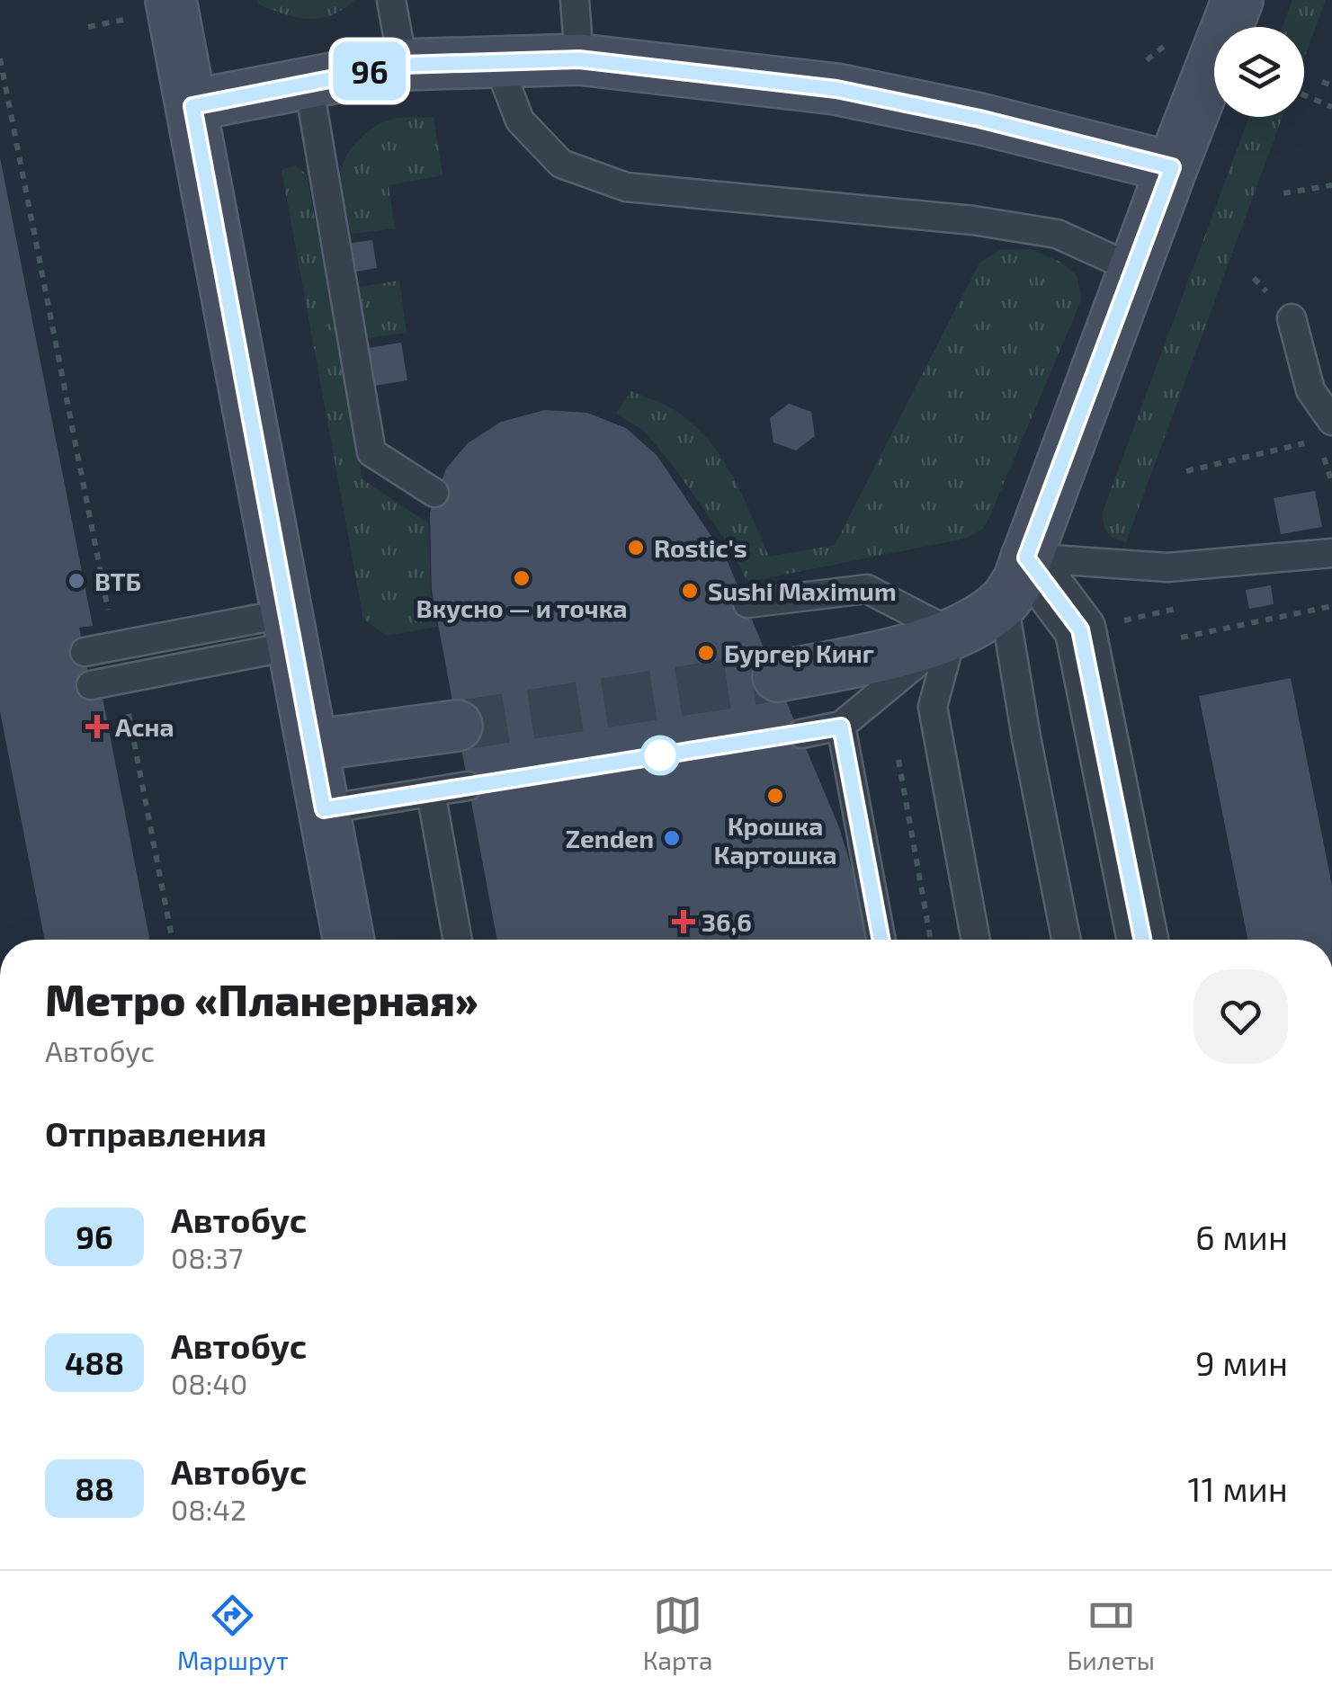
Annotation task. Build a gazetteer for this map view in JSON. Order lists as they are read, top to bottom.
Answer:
{
  "places": {
    "other": [
      "Rostic's",
      "Вкусно — и точка",
      "ВТБ",
      "Sushi Maximum",
      "Бургер Кинг",
      "Крошка Картошка",
      "Zenden"
    ],
    "health": ["Асна", "36,6"]
  },
  "lines": ["bus line 96"],
  "page": {
    "on_map": "96",
    "heading": [
      ["Метро «Планерная»", "Автобус"],
      "Отправления"
    ],
    "list": [
      {
        "mark": "96",
        "name": "Автобус",
        "note": "08:37",
        "value": "6 мин"
      },
      {
        "mark": "488",
        "name": "Автобус",
        "note": "08:40",
        "value": "9 мин"
      },
      {
        "mark": "88",
        "name": "Автобус",
        "note": "08:42",
        "value": "11 мин"
      }
    ],
    "tabs": ["Маршрут", "Карта", "Билеты"]
  }
}
